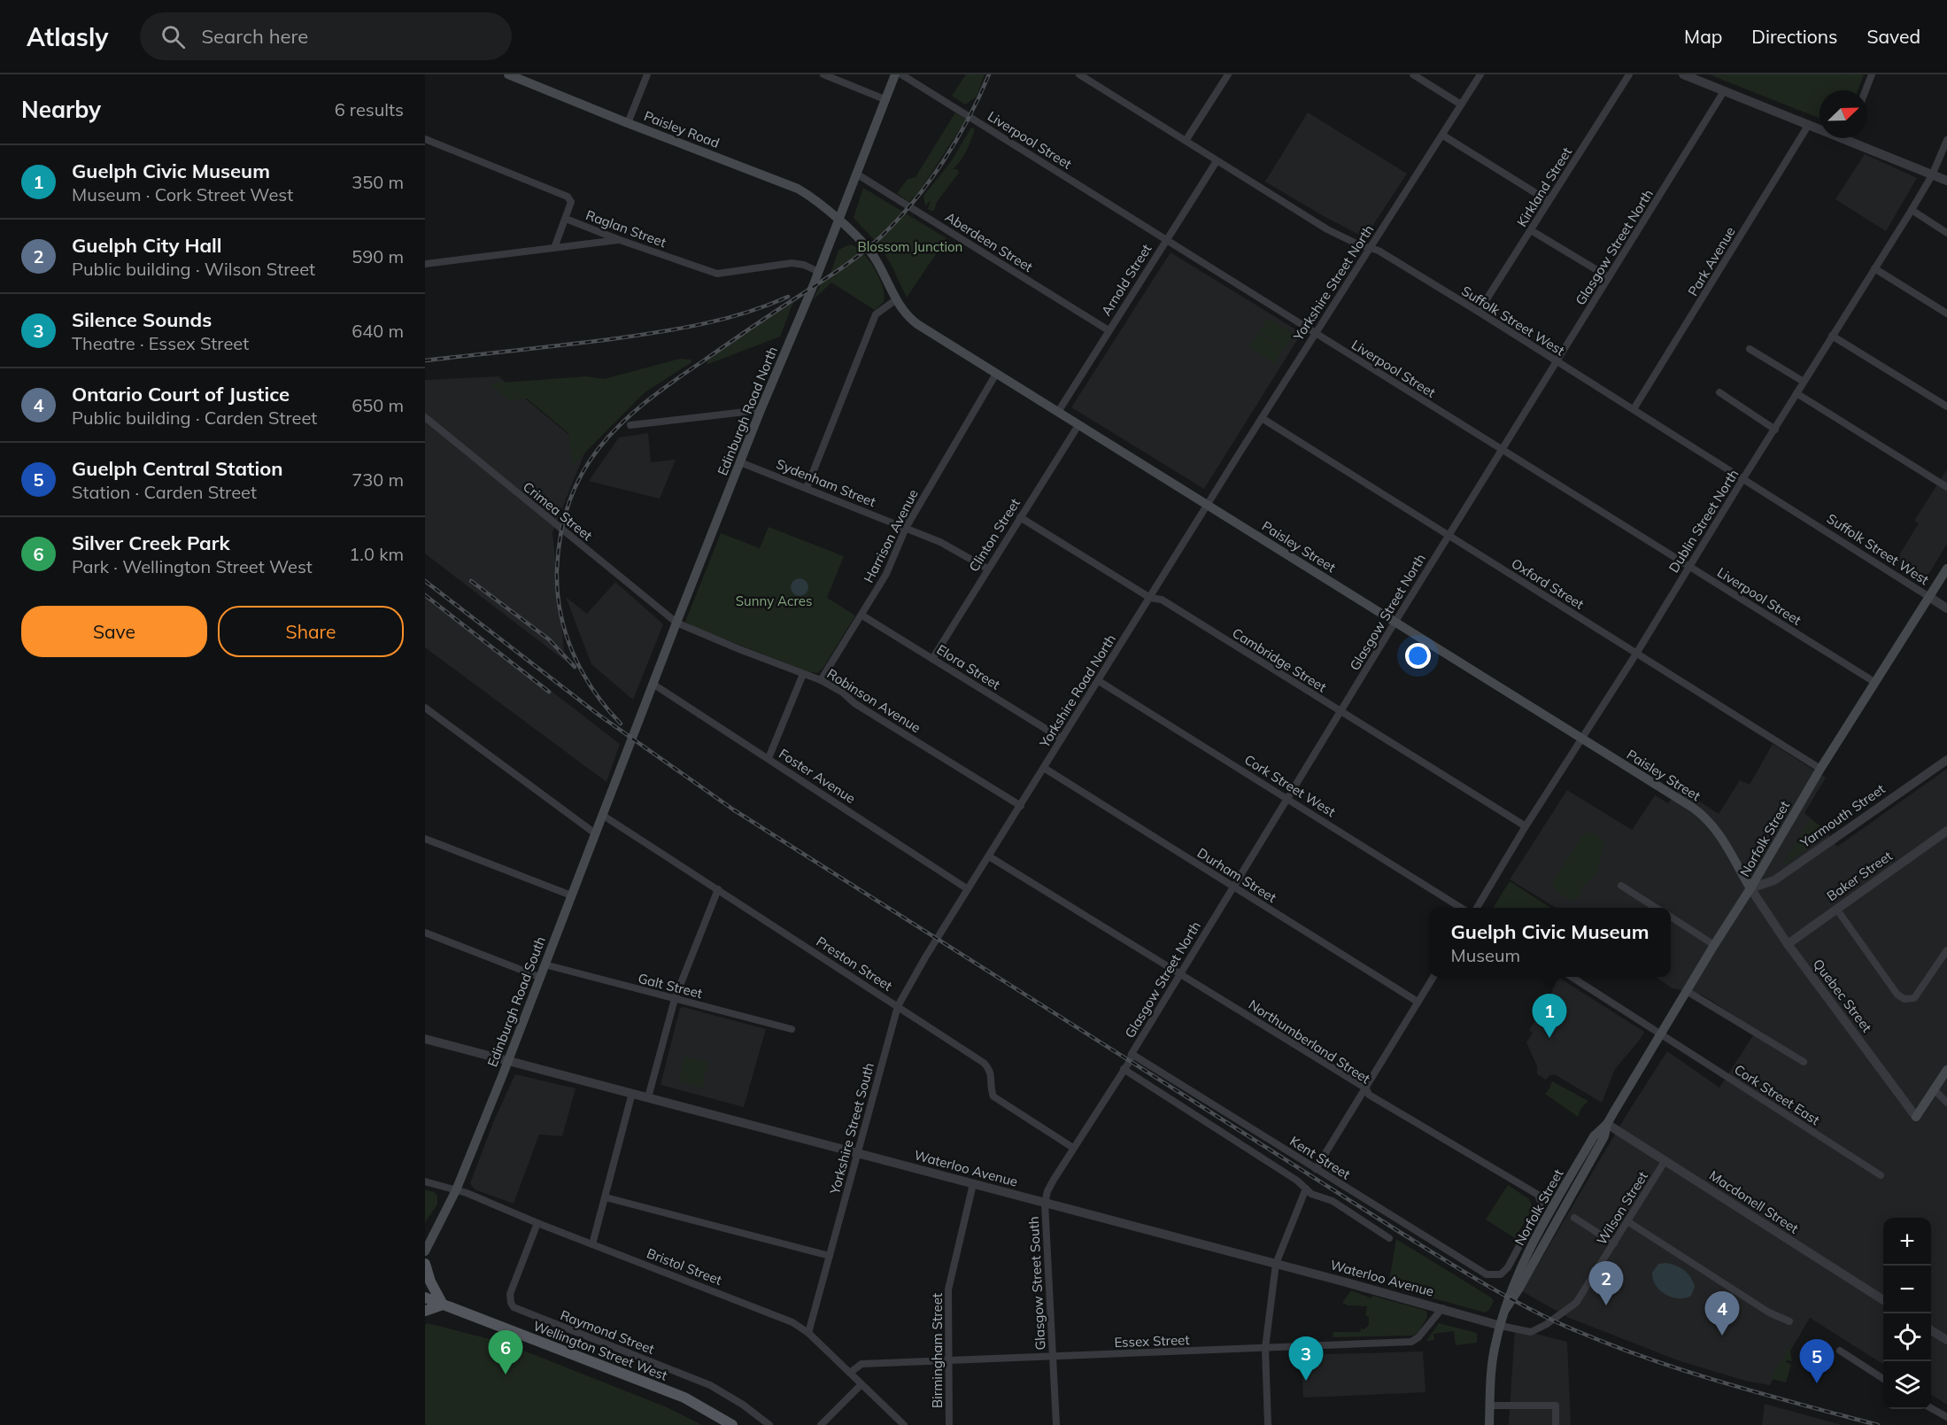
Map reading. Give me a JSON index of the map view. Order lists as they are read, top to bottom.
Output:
{
  "streets": {
    "main road": [
      "Paisley Road",
      "Edinburgh Road North",
      "Paisley Street",
      "Norfolk Street",
      "Edinburgh Road South",
      "Wellington Street West"
    ],
    "street": [
      "Liverpool Street",
      "Kirkland Street",
      "Raglan Street",
      "Aberdeen Street",
      "Glasgow Street North",
      "Park Avenue",
      "Arnold Street",
      "Yorkshire Street North",
      "Suffolk Street West",
      "Sydenham Street",
      "Crimea Street",
      "Dublin Street North",
      "Clinton Street",
      "Harrison Avenue",
      "Oxford Street",
      "Cambridge Street",
      "Elora Street",
      "Yorkshire Road North",
      "Robinson Avenue",
      "Foster Avenue",
      "Cork Street West",
      "Yarmouth Street",
      "Durham Street",
      "Baker Street",
      "Preston Street",
      "Galt Street",
      "Quebec Street",
      "Northumberland Street",
      "Cork Street East",
      "Yorkshire Street South",
      "Kent Street",
      "Waterloo Avenue",
      "Macdonell Street",
      "Wilson Street",
      "Bristol Street",
      "Glasgow Street South",
      "Raymond Street",
      "Essex Street",
      "Birmingham Street"
    ]
  },
  "crossings": [
    ["Paisley Road", "Edinburgh Road North"],
    ["Paisley Road", "Paisley Street"],
    ["Liverpool Street", "Glasgow Street North"],
    ["Liverpool Street", "Arnold Street"],
    ["Liverpool Street", "Yorkshire Street North"],
    ["Liverpool Street", "Dublin Street North"],
    ["Liverpool Street", "Norfolk Street"],
    ["Kirkland Street", "Suffolk Street West"],
    ["Raglan Street", "Edinburgh Road North"],
    ["Aberdeen Street", "Arnold Street"],
    ["Aberdeen Street", "Edinburgh Road North"],
    ["Glasgow Street North", "Suffolk Street West"],
    ["Glasgow Street North", "Paisley Street"],
    ["Glasgow Street North", "Oxford Street"],
    ["Glasgow Street North", "Cambridge Street"],
    ["Glasgow Street North", "Cork Street West"],
    ["Glasgow Street North", "Durham Street"],
    ["Glasgow Street North", "Preston Street"],
    ["Glasgow Street North", "Northumberland Street"],
    ["Glasgow Street North", "Kent Street"],
    ["Glasgow Street North", "Glasgow Street South"],
    ["Park Avenue", "Suffolk Street West"],
    ["Arnold Street", "Suffolk Street West"],
    ["Arnold Street", "Paisley Street"],
    ["Yorkshire Street North", "Suffolk Street West"],
    ["Yorkshire Street North", "Paisley Street"],
    ["Yorkshire Street North", "Oxford Street"],
    ["Yorkshire Street North", "Yorkshire Road North"],
    ["Suffolk Street West", "Dublin Street North"],
    ["Suffolk Street West", "Norfolk Street"],
    ["Edinburgh Road North", "Sydenham Street"],
    ["Edinburgh Road North", "Crimea Street"],
    ["Edinburgh Road North", "Paisley Street"],
    ["Edinburgh Road North", "Robinson Avenue"],
    ["Edinburgh Road North", "Foster Avenue"],
    ["Edinburgh Road North", "Edinburgh Road South"],
    ["Sydenham Street", "Clinton Street"],
    ["Sydenham Street", "Harrison Avenue"],
    ["Crimea Street", "Robinson Avenue"],
    ["Dublin Street North", "Paisley Street"],
    ["Dublin Street North", "Oxford Street"],
    ["Dublin Street North", "Cambridge Street"],
    ["Clinton Street", "Paisley Street"],
    ["Clinton Street", "Cambridge Street"],
    ["Clinton Street", "Elora Street"],
    ["Harrison Avenue", "Paisley Street"],
    ["Harrison Avenue", "Elora Street"],
    ["Harrison Avenue", "Robinson Avenue"],
    ["Paisley Street", "Yorkshire Road North"],
    ["Paisley Street", "Yarmouth Street"],
    ["Paisley Street", "Norfolk Street"],
    ["Paisley Street", "Quebec Street"],
    ["Oxford Street", "Norfolk Street"],
    ["Cambridge Street", "Yorkshire Road North"],
    ["Elora Street", "Yorkshire Road North"],
    ["Yorkshire Road North", "Robinson Avenue"],
    ["Yorkshire Road North", "Foster Avenue"],
    ["Yorkshire Road North", "Cork Street West"],
    ["Yorkshire Road North", "Durham Street"],
    ["Yorkshire Road North", "Northumberland Street"],
    ["Yorkshire Road North", "Yorkshire Street South"],
    ["Foster Avenue", "Yorkshire Street South"],
    ["Yarmouth Street", "Norfolk Street"],
    ["Yarmouth Street", "Quebec Street"],
    ["Norfolk Street", "Quebec Street"],
    ["Norfolk Street", "Cork Street East"],
    ["Norfolk Street", "Waterloo Avenue"],
    ["Norfolk Street", "Macdonell Street"],
    ["Norfolk Street", "Wilson Street"],
    ["Baker Street", "Quebec Street"],
    ["Preston Street", "Edinburgh Road South"],
    ["Preston Street", "Yorkshire Street South"],
    ["Preston Street", "Glasgow Street South"],
    ["Galt Street", "Edinburgh Road South"],
    ["Edinburgh Road South", "Waterloo Avenue"],
    ["Edinburgh Road South", "Bristol Street"],
    ["Northumberland Street", "Kent Street"],
    ["Yorkshire Street South", "Waterloo Avenue"],
    ["Yorkshire Street South", "Bristol Street"],
    ["Waterloo Avenue", "Wilson Street"],
    ["Waterloo Avenue", "Glasgow Street South"],
    ["Waterloo Avenue", "Essex Street"],
    ["Waterloo Avenue", "Birmingham Street"],
    ["Macdonell Street", "Wilson Street"],
    ["Bristol Street", "Raymond Street"],
    ["Bristol Street", "Essex Street"],
    ["Glasgow Street South", "Essex Street"],
    ["Essex Street", "Birmingham Street"]
  ],
  "parks": ["Blossom Junction", "Sunny Acres"],
  "north": "top right",
  "page": {
    "header": "Atlasly",
    "search": "Search here",
    "nav": ["Map", "Directions", "Saved"],
    "heading": ["Nearby", "6 results"],
    "list": [
      {
        "mark": "1",
        "name": "Guelph Civic Museum",
        "note": "Museum · Cork Street West",
        "value": "350 m"
      },
      {
        "mark": "2",
        "name": "Guelph City Hall",
        "note": "Public building · Wilson Street",
        "value": "590 m"
      },
      {
        "mark": "3",
        "name": "Silence Sounds",
        "note": "Theatre · Essex Street",
        "value": "640 m"
      },
      {
        "mark": "4",
        "name": "Ontario Court of Justice",
        "note": "Public building · Carden Street",
        "value": "650 m"
      },
      {
        "mark": "5",
        "name": "Guelph Central Station",
        "note": "Station · Carden Street",
        "value": "730 m"
      },
      {
        "mark": "6",
        "name": "Silver Creek Park",
        "note": "Park · Wellington Street West",
        "value": "1.0 km"
      }
    ],
    "buttons": ["Save", "Share"],
    "popup": ["Guelph Civic Museum", "Museum"],
    "pins": [
      "1",
      "2",
      "4",
      "6",
      "3",
      "5"
    ],
    "map_buttons": ["+", "−"]
  }
}
